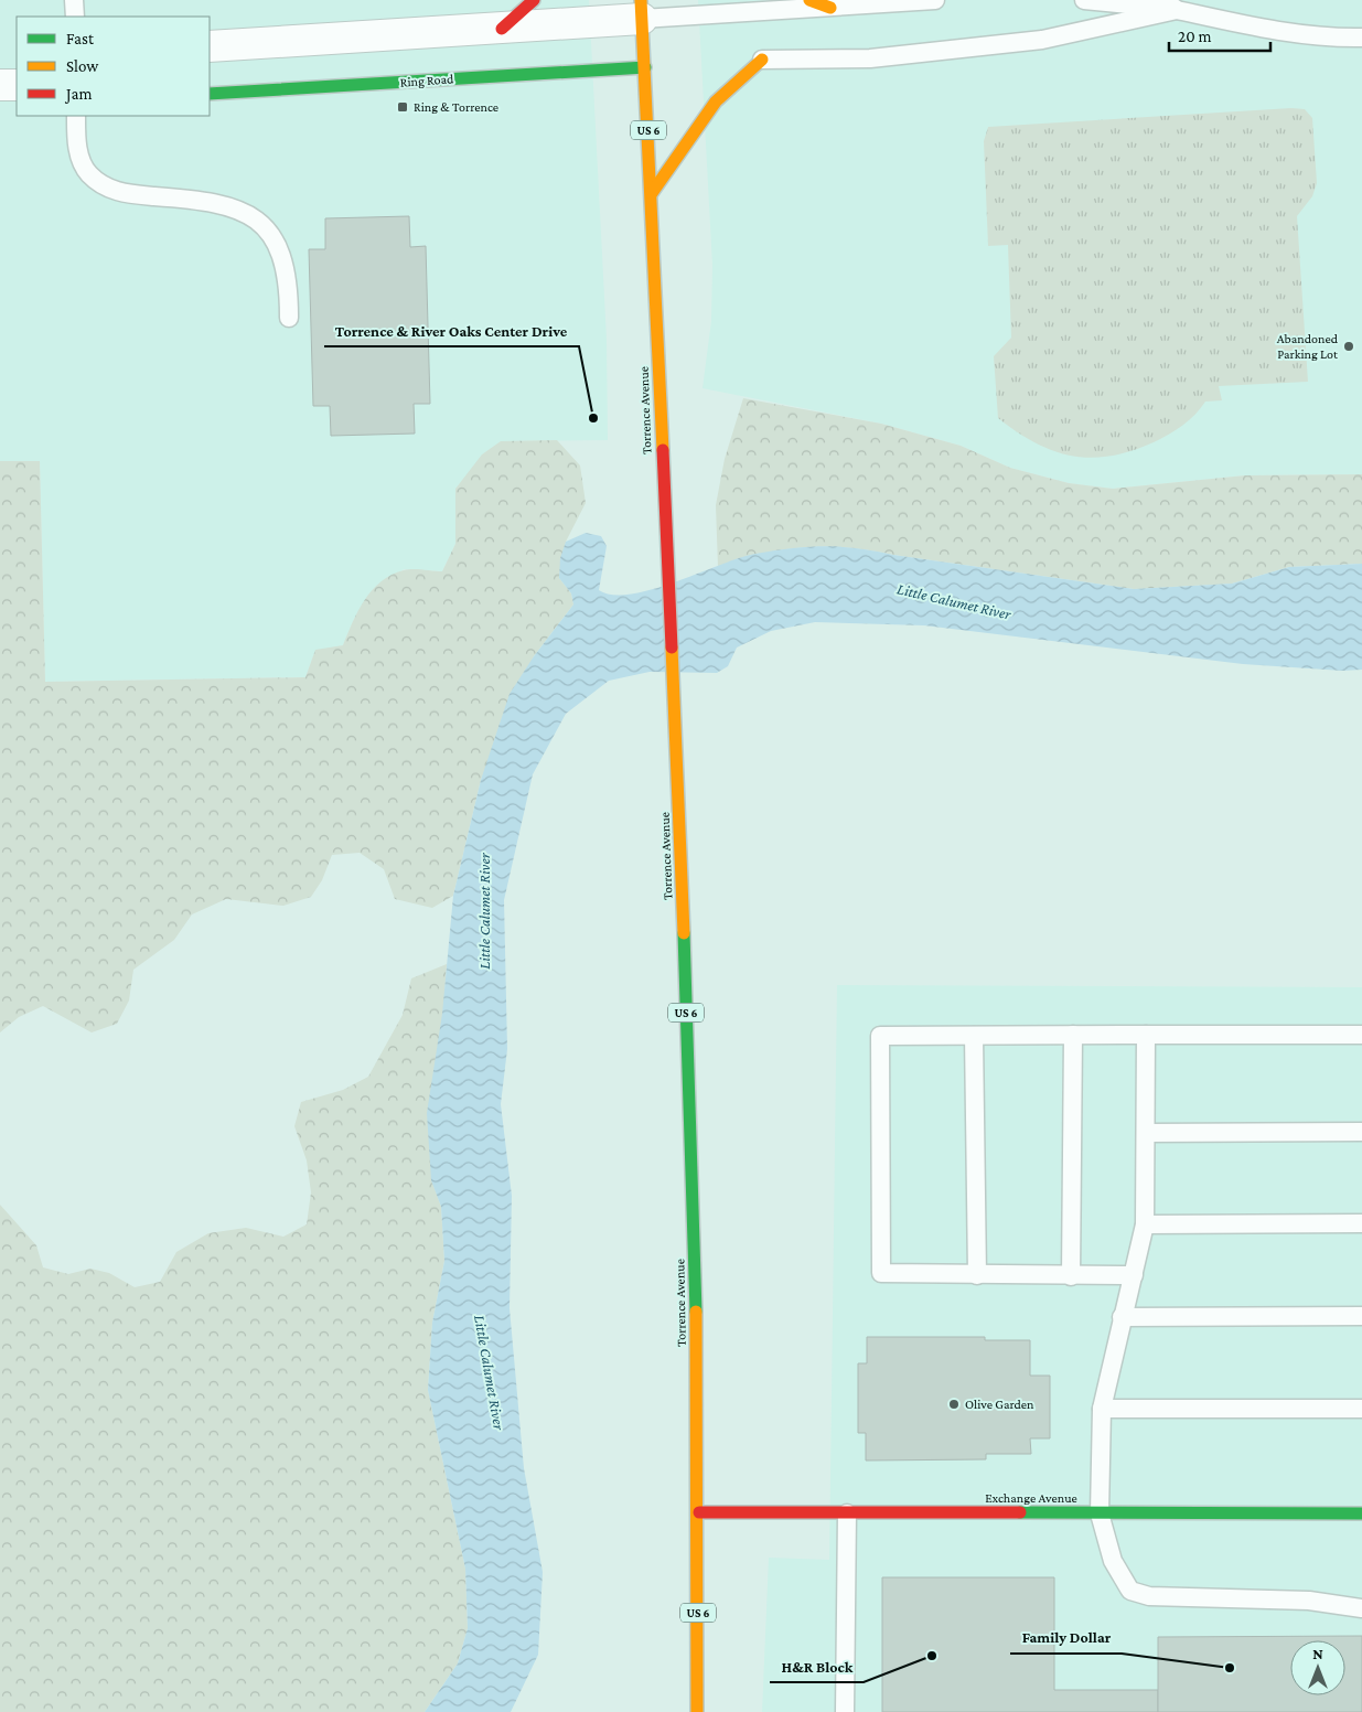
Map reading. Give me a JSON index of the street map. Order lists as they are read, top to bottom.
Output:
{
  "streets": {
    "main road": [
      "Ring Road",
      "US 6",
      "Torrence Avenue",
      "Exchange Avenue"
    ]
  },
  "crossings": [
    ["Ring Road", "Torrence Avenue"],
    ["Torrence Avenue", "Exchange Avenue"]
  ],
  "water": ["Little Calumet River"],
  "places": {
    "transit": ["Ring & Torrence"],
    "other": [
      "Abandoned Parking Lot",
      "Torrence & River Oaks Center Drive",
      "Olive Garden",
      "H&R Block",
      "Family Dollar"
    ]
  },
  "legend": ["Fast", "Slow", "Jam"],
  "scale_bar": "20 m",
  "north": "top"
}
